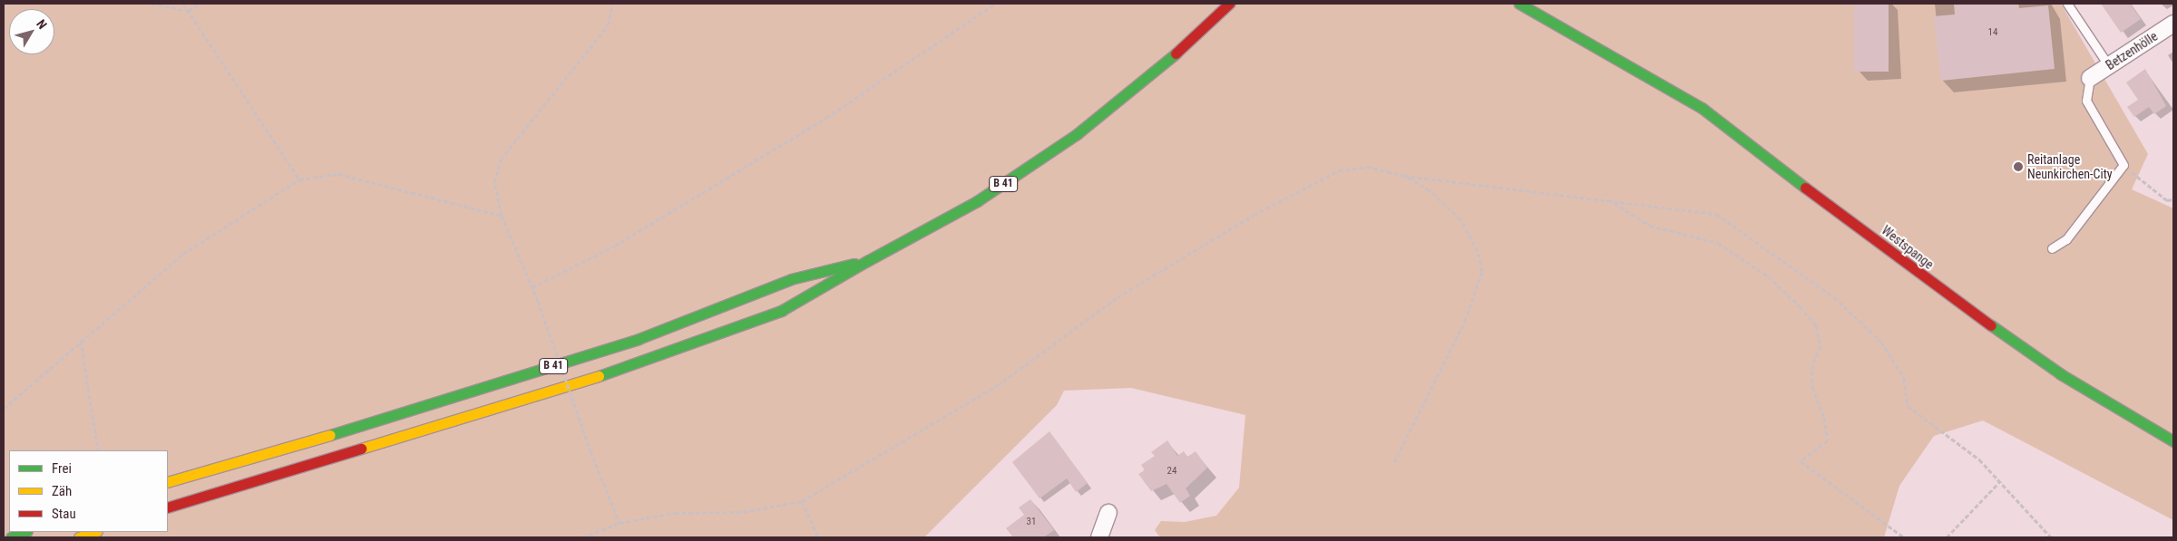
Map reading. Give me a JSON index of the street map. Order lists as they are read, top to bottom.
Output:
{
  "streets": {
    "main road": ["B 41", "Westspange"],
    "street": ["Betzenhölle"]
  },
  "places": ["Reitanlage Neunkirchen-City"],
  "house_numbers": ["14", "24", "31"],
  "legend": ["Frei", "Zäh", "Stau"],
  "north": "top right"
}
